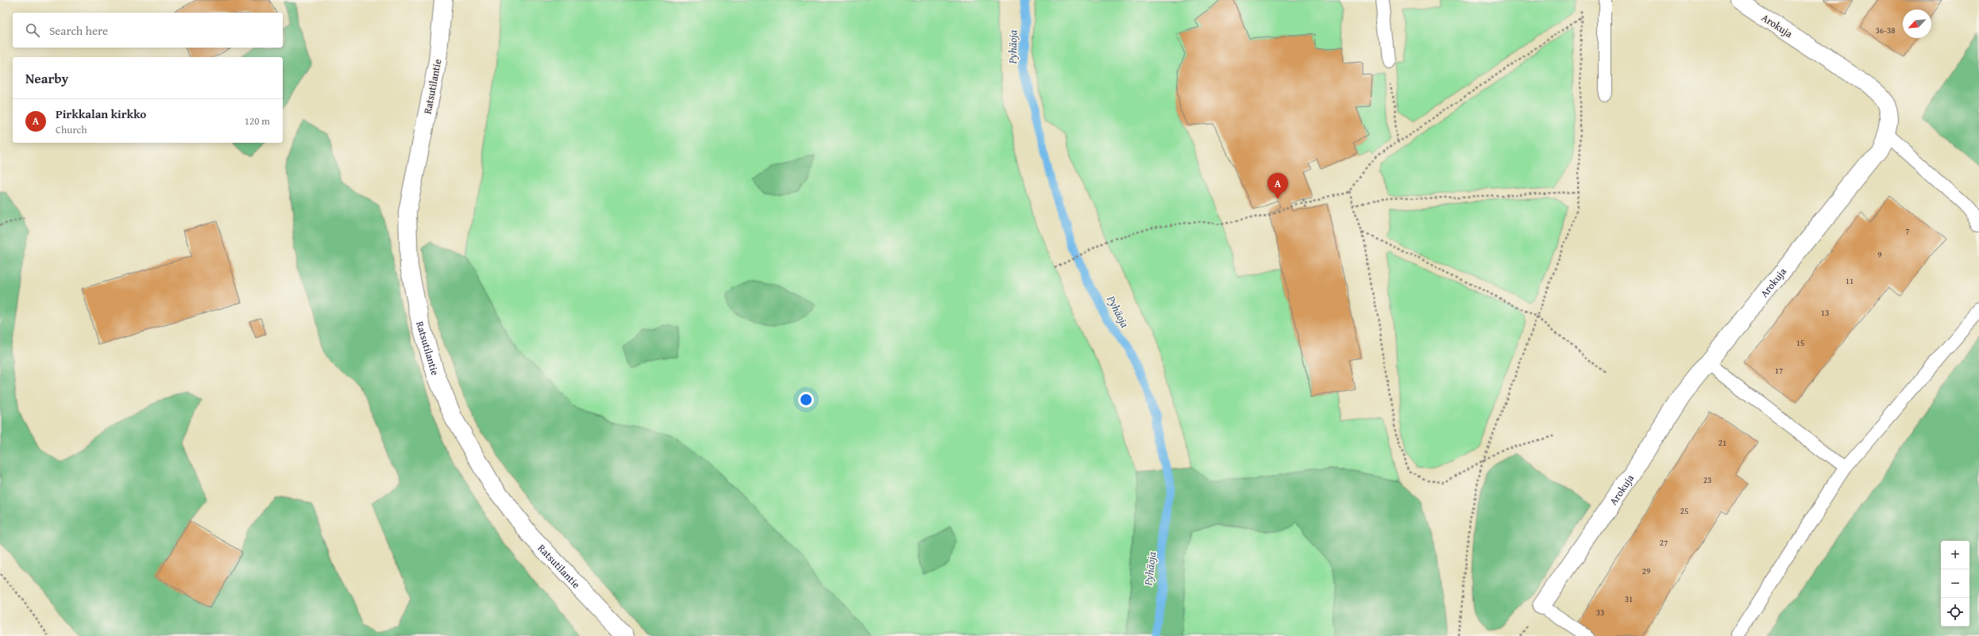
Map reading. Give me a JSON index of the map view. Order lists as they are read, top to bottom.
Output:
{
  "streets": {
    "street": ["Arokuja", "Ratsutilantie"]
  },
  "water": ["Pyhäoja"],
  "house_numbers": [
    "36-38",
    "7",
    "9",
    "11",
    "13",
    "15",
    "17",
    "21",
    "23",
    "25",
    "27",
    "29",
    "31",
    "33"
  ],
  "north": "bottom left",
  "page": {
    "search": "Search here",
    "heading": "Nearby",
    "list": [
      {
        "mark": "A",
        "name": "Pirkkalan kirkko",
        "note": "Church",
        "value": "120 m"
      }
    ],
    "pins": "A",
    "map_buttons": ["+", "−"]
  }
}
